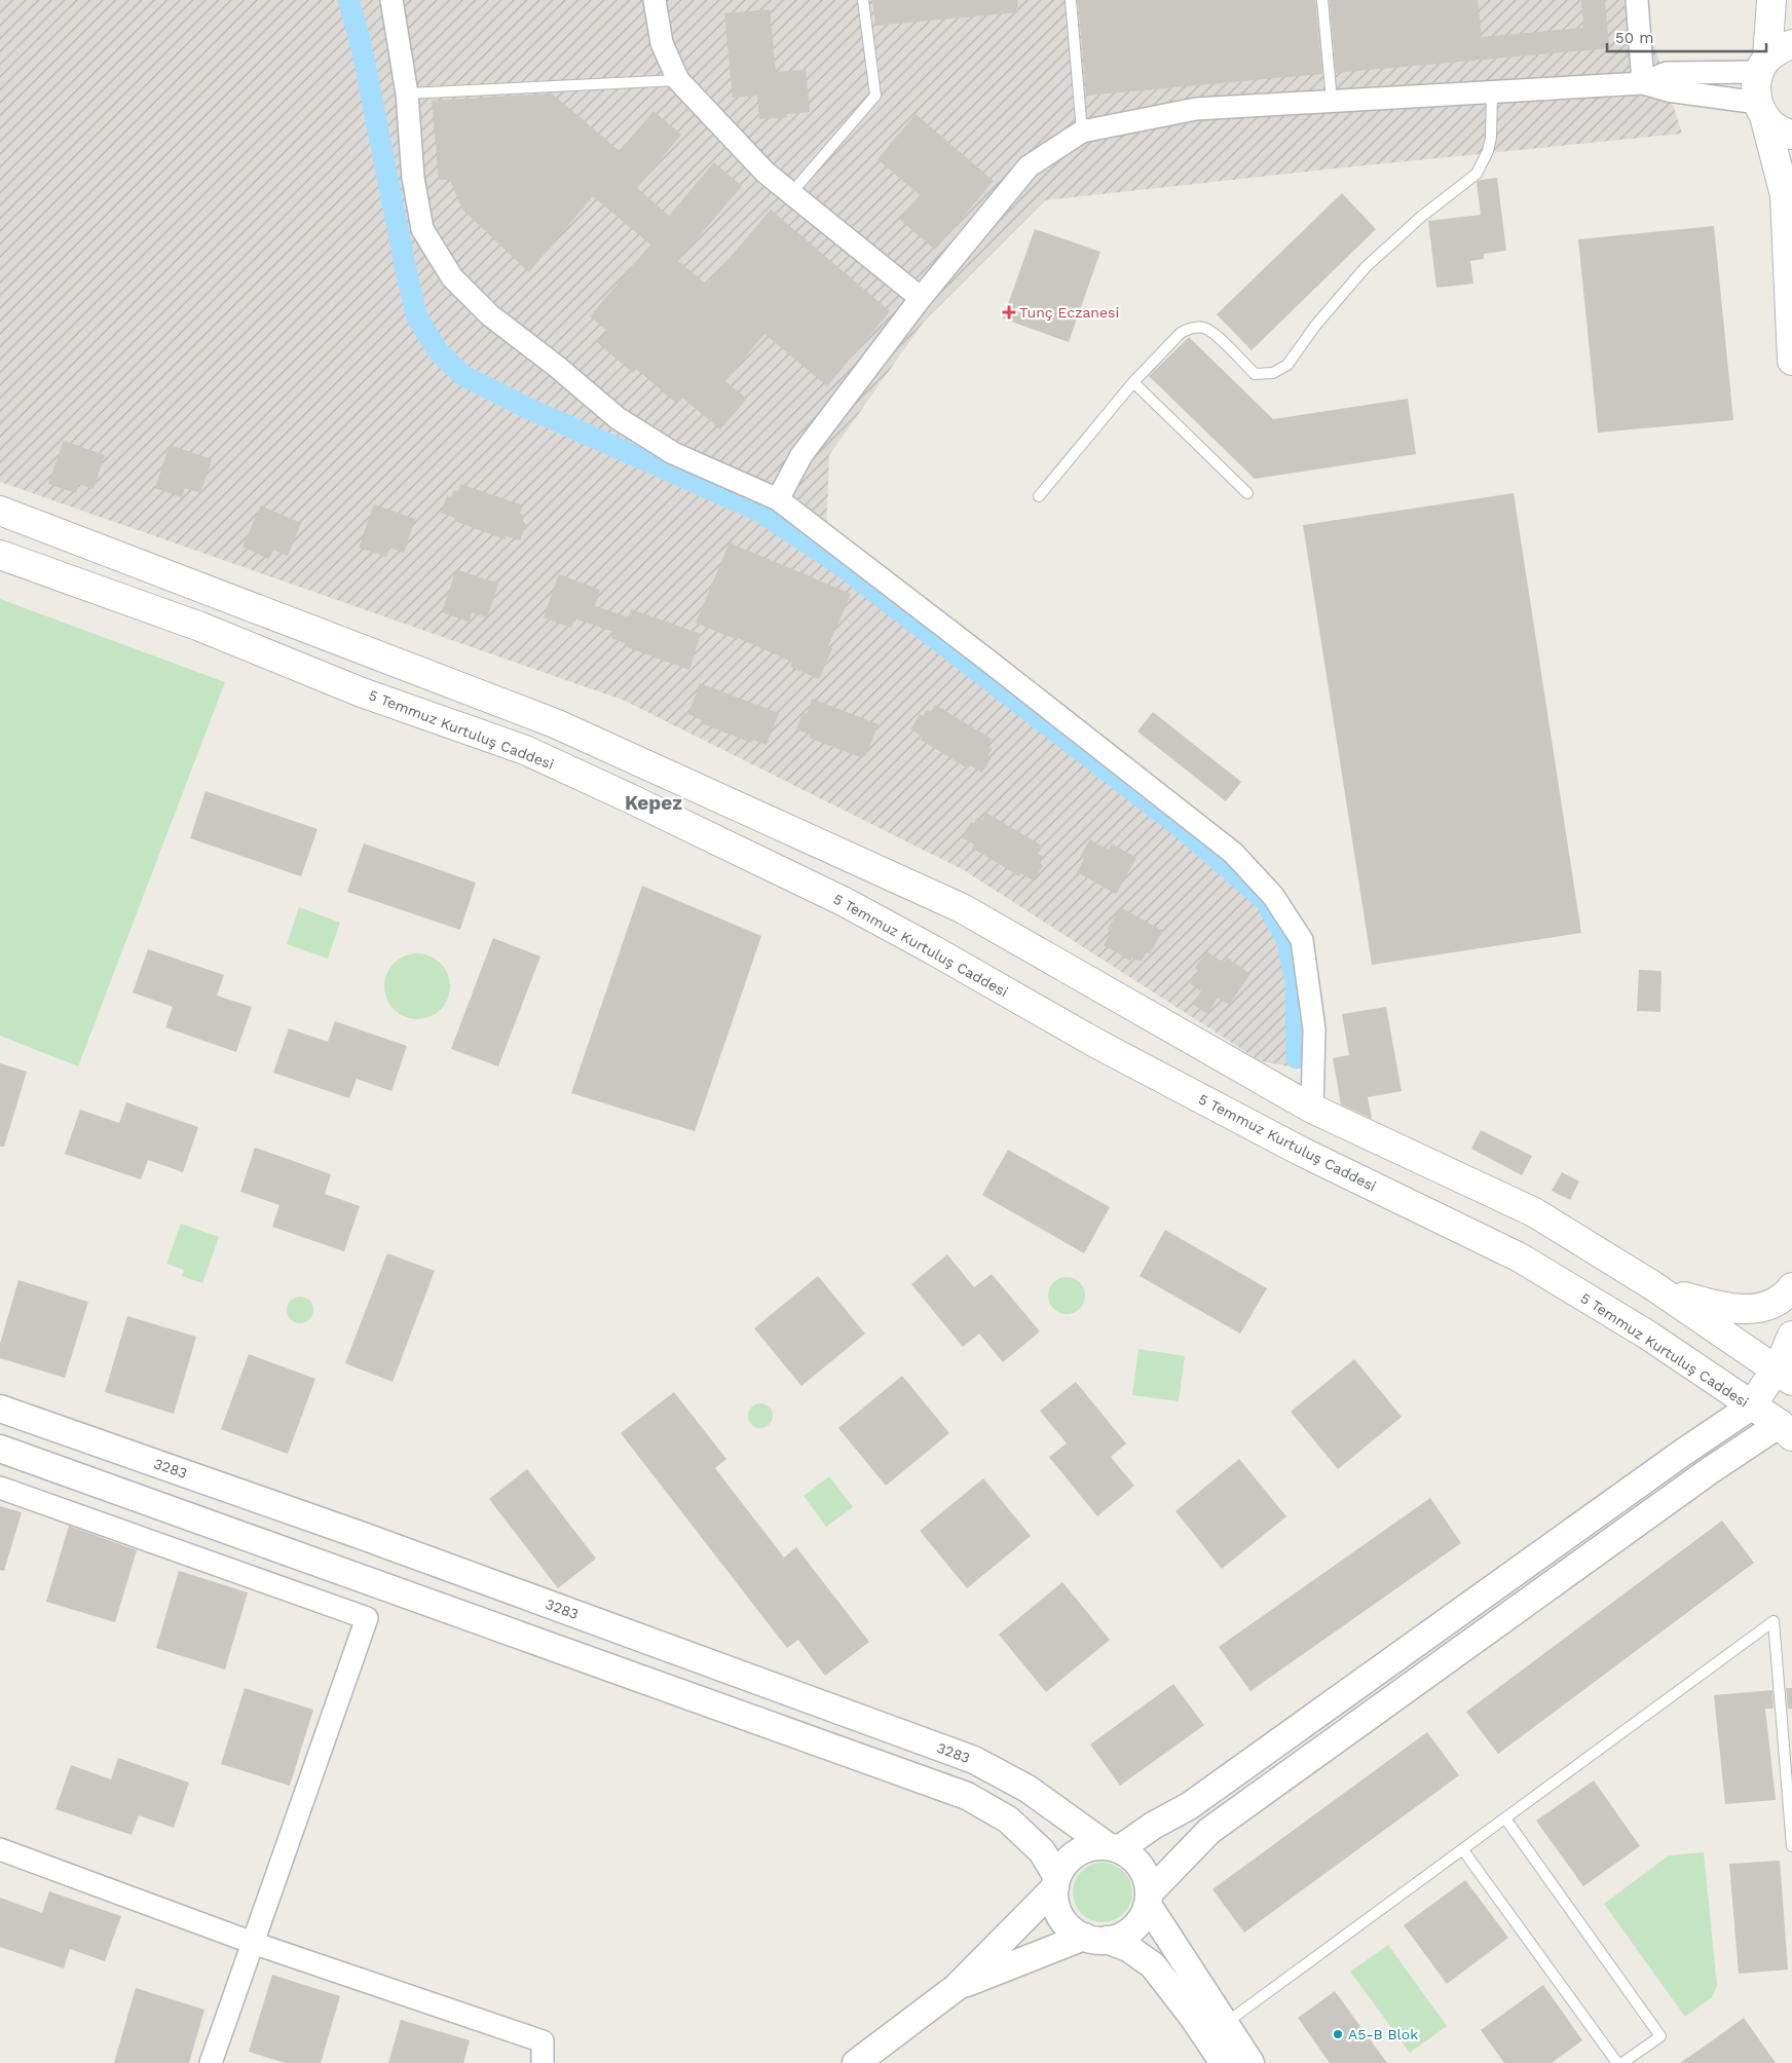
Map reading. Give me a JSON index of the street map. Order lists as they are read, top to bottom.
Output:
{
  "streets": {
    "main road": ["5 Temmuz Kurtuluş Caddesi"],
    "street": ["3283"]
  },
  "districts": ["Kepez"],
  "places": {
    "health": ["Tunç Eczanesi"],
    "other": ["A5-B Blok"]
  },
  "scale_bar": "50 m"
}
